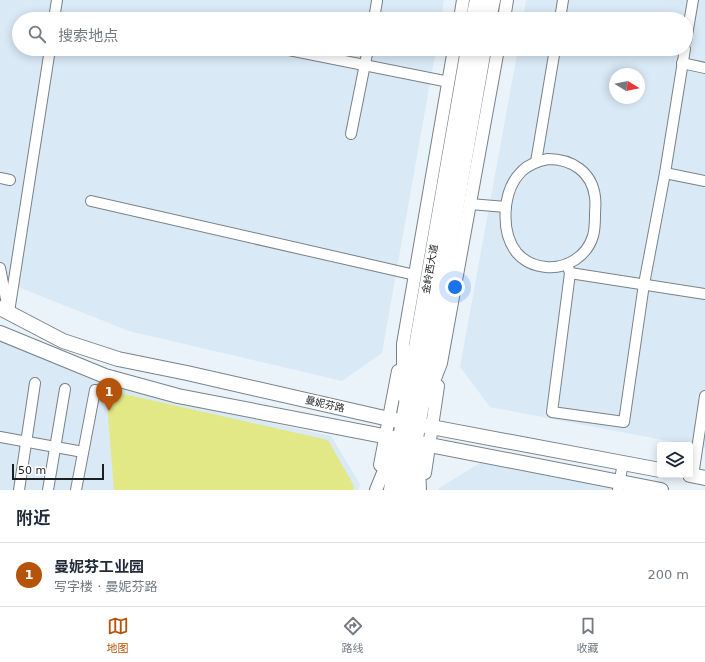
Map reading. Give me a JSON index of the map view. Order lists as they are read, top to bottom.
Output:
{
  "streets": {
    "main road": ["金岭西大道", "曼妮芬路"]
  },
  "crossings": [
    ["金岭西大道", "曼妮芬路"]
  ],
  "scale_bar": "50 m",
  "north": "right",
  "page": {
    "search": "搜索地点",
    "pins": "1",
    "scale": "50 m",
    "heading": "附近",
    "list": [
      {
        "mark": "1",
        "name": "曼妮芬工业园",
        "note": "写字楼 · 曼妮芬路",
        "value": "200 m"
      }
    ],
    "nav": ["地图", "路线", "收藏"]
  }
}
